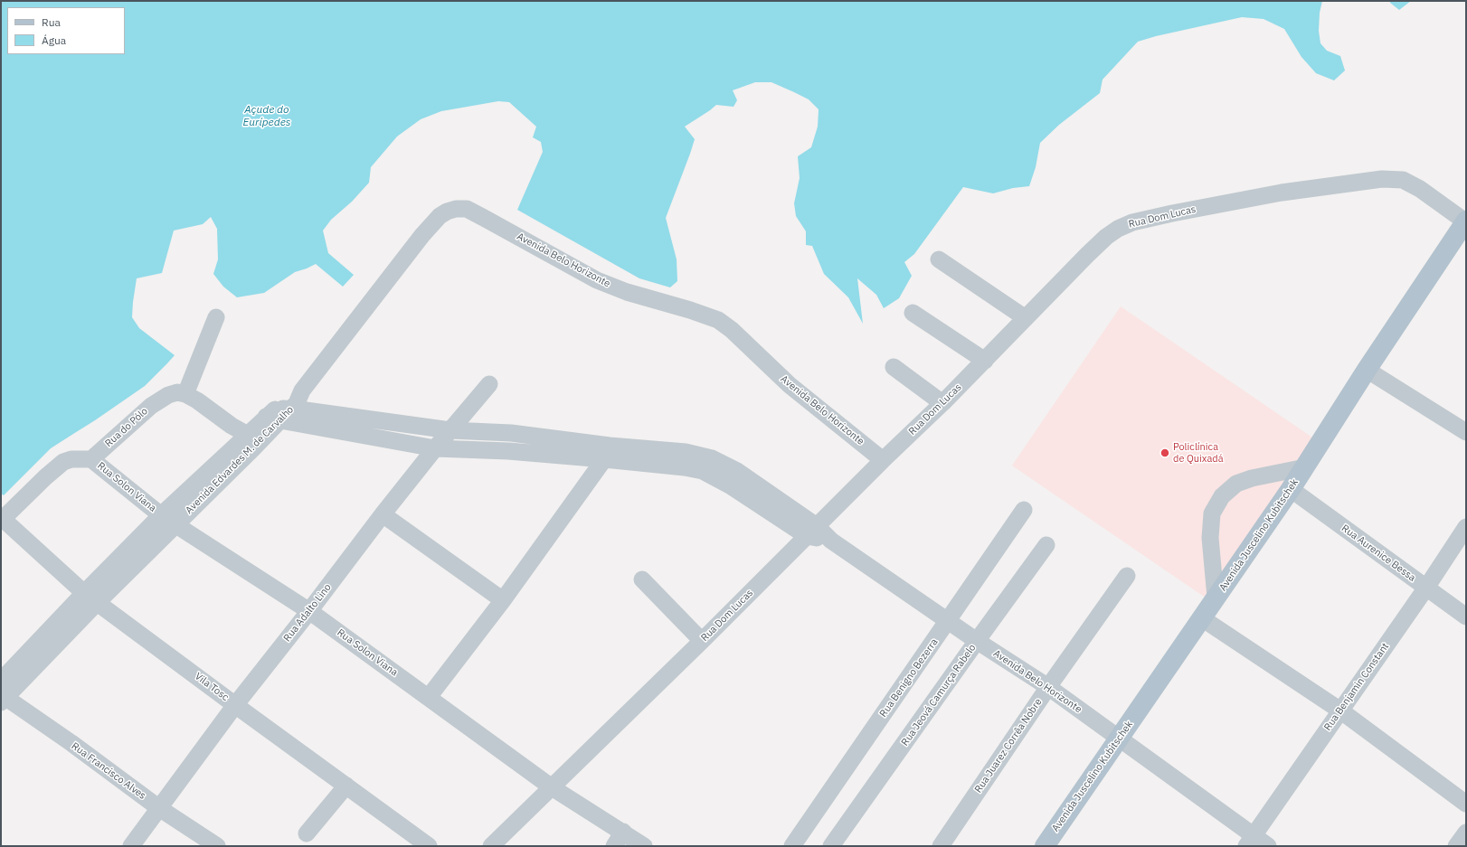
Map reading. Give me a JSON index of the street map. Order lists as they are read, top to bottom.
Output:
{
  "streets": {
    "main road": ["Avenida Juscelino Kubitschek"],
    "street": [
      "Rua Dom Lucas",
      "Avenida Belo Horizonte",
      "Rua do Pólo",
      "Avenida Edvardes M. de Carvalho",
      "Rua Solon Viana",
      "Rua Aurenice Bessa",
      "Rua Adalto Lino",
      "Rua Benigno Bezerra",
      "Vila Tosc",
      "Rua Benjamin Constant",
      "Rua Jeová Camurça Rabelo",
      "Rua Juarez Corrêa Nobre",
      "Rua Francisco Alves"
    ]
  },
  "crossings": [
    ["Rua Dom Lucas", "Avenida Belo Horizonte"],
    ["Rua Dom Lucas", "Rua Solon Viana"],
    ["Rua Dom Lucas", "Avenida Juscelino Kubitschek"],
    ["Avenida Belo Horizonte", "Avenida Edvardes M. de Carvalho"],
    ["Avenida Belo Horizonte", "Avenida Juscelino Kubitschek"],
    ["Avenida Belo Horizonte", "Rua Adalto Lino"],
    ["Avenida Belo Horizonte", "Rua Benigno Bezerra"],
    ["Avenida Belo Horizonte", "Rua Jeová Camurça Rabelo"],
    ["Avenida Belo Horizonte", "Rua Juarez Corrêa Nobre"],
    ["Rua do Pólo", "Rua Solon Viana"],
    ["Avenida Edvardes M. de Carvalho", "Rua Solon Viana"],
    ["Avenida Edvardes M. de Carvalho", "Vila Tosc"],
    ["Avenida Edvardes M. de Carvalho", "Rua Francisco Alves"],
    ["Rua Solon Viana", "Rua Adalto Lino"],
    ["Avenida Juscelino Kubitschek", "Rua Aurenice Bessa"],
    ["Rua Aurenice Bessa", "Rua Benjamin Constant"],
    ["Rua Adalto Lino", "Vila Tosc"],
    ["Rua Adalto Lino", "Rua Francisco Alves"]
  ],
  "water": ["Açude do Eurípedes"],
  "places": ["Policlínica de Quixadá"],
  "legend": ["Rua", "Água"]
}
